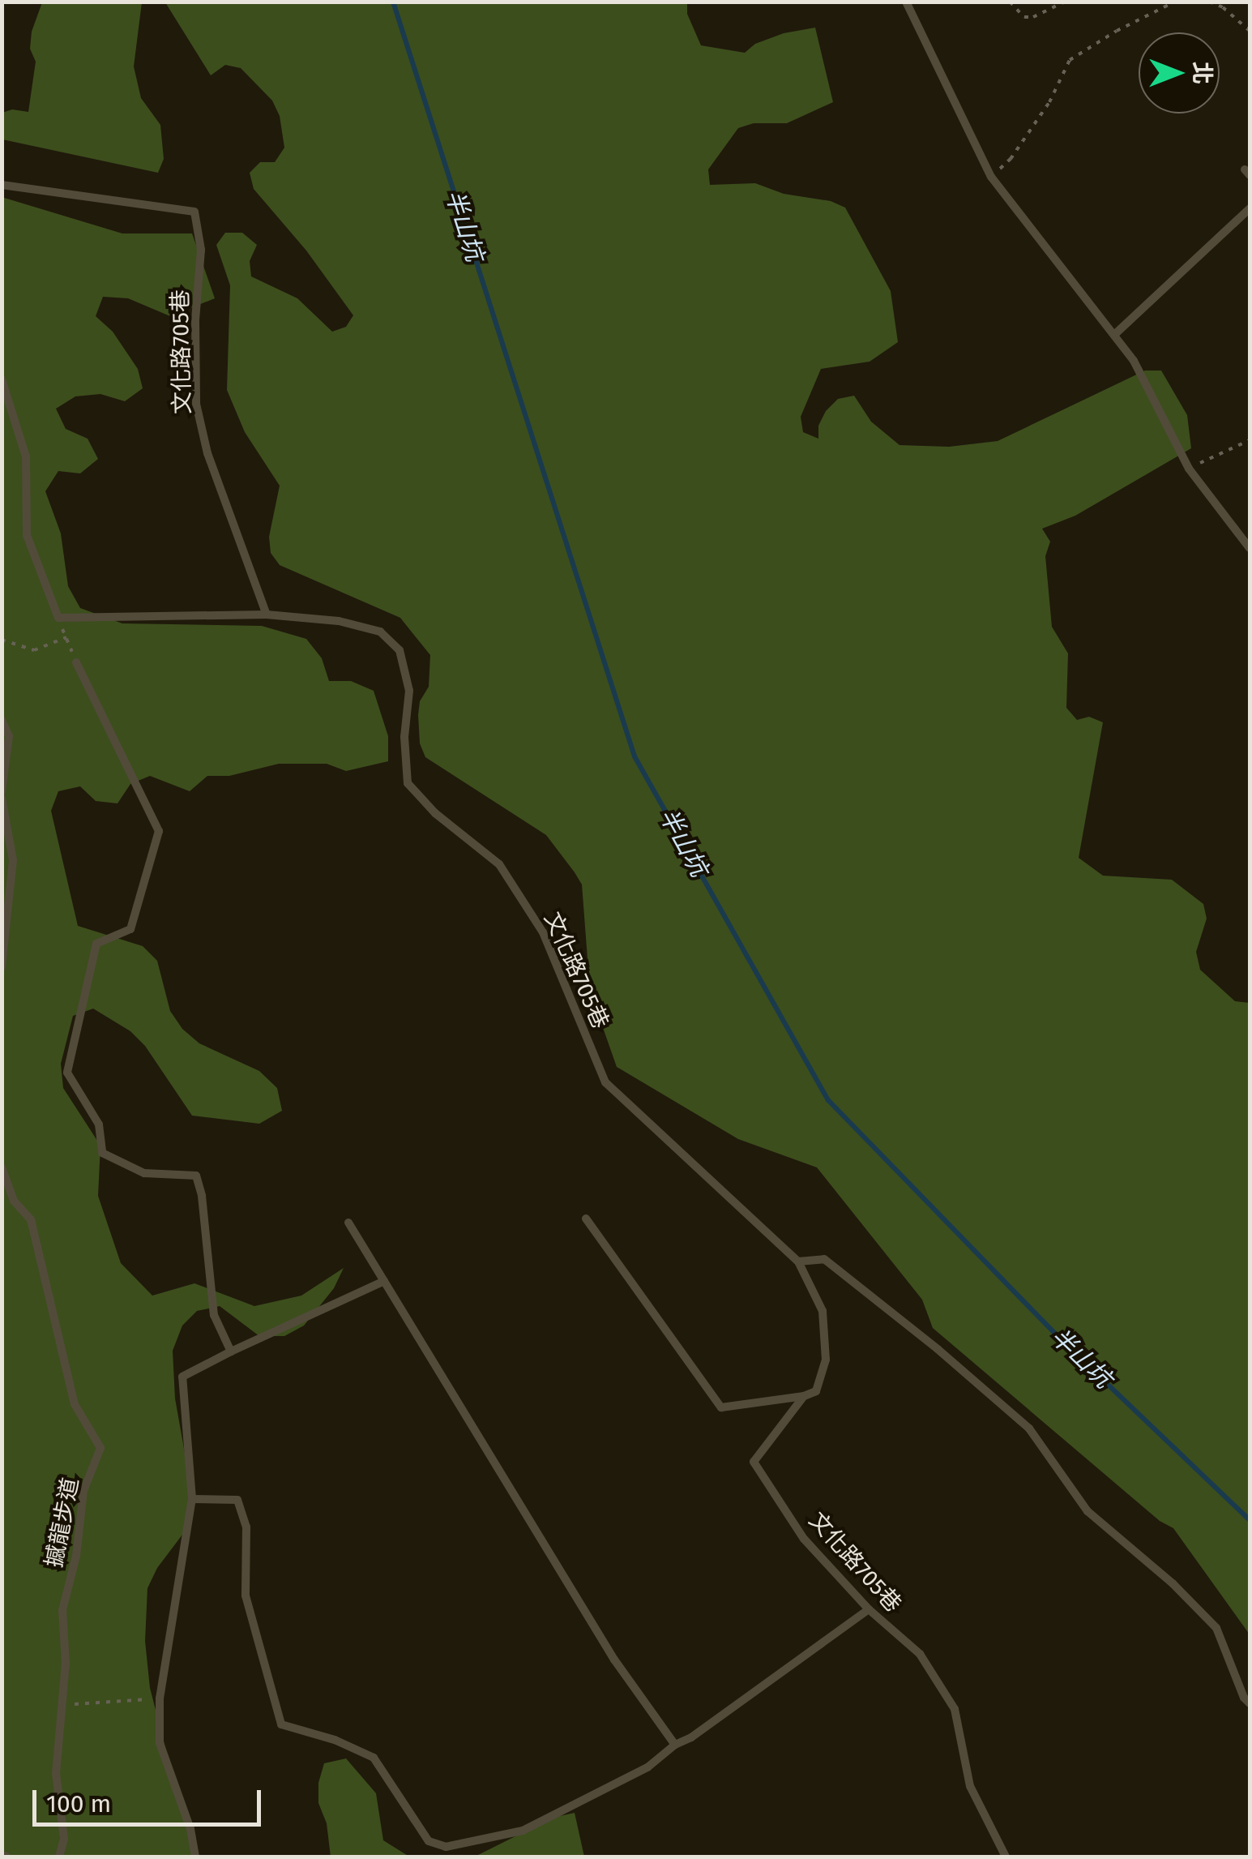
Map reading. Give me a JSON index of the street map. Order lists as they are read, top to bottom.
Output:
{
  "streets": {
    "lane": ["文化路705巷", "撼龍步道"]
  },
  "water": ["半山坑"],
  "scale_bar": "100 m",
  "north": "right"
}
